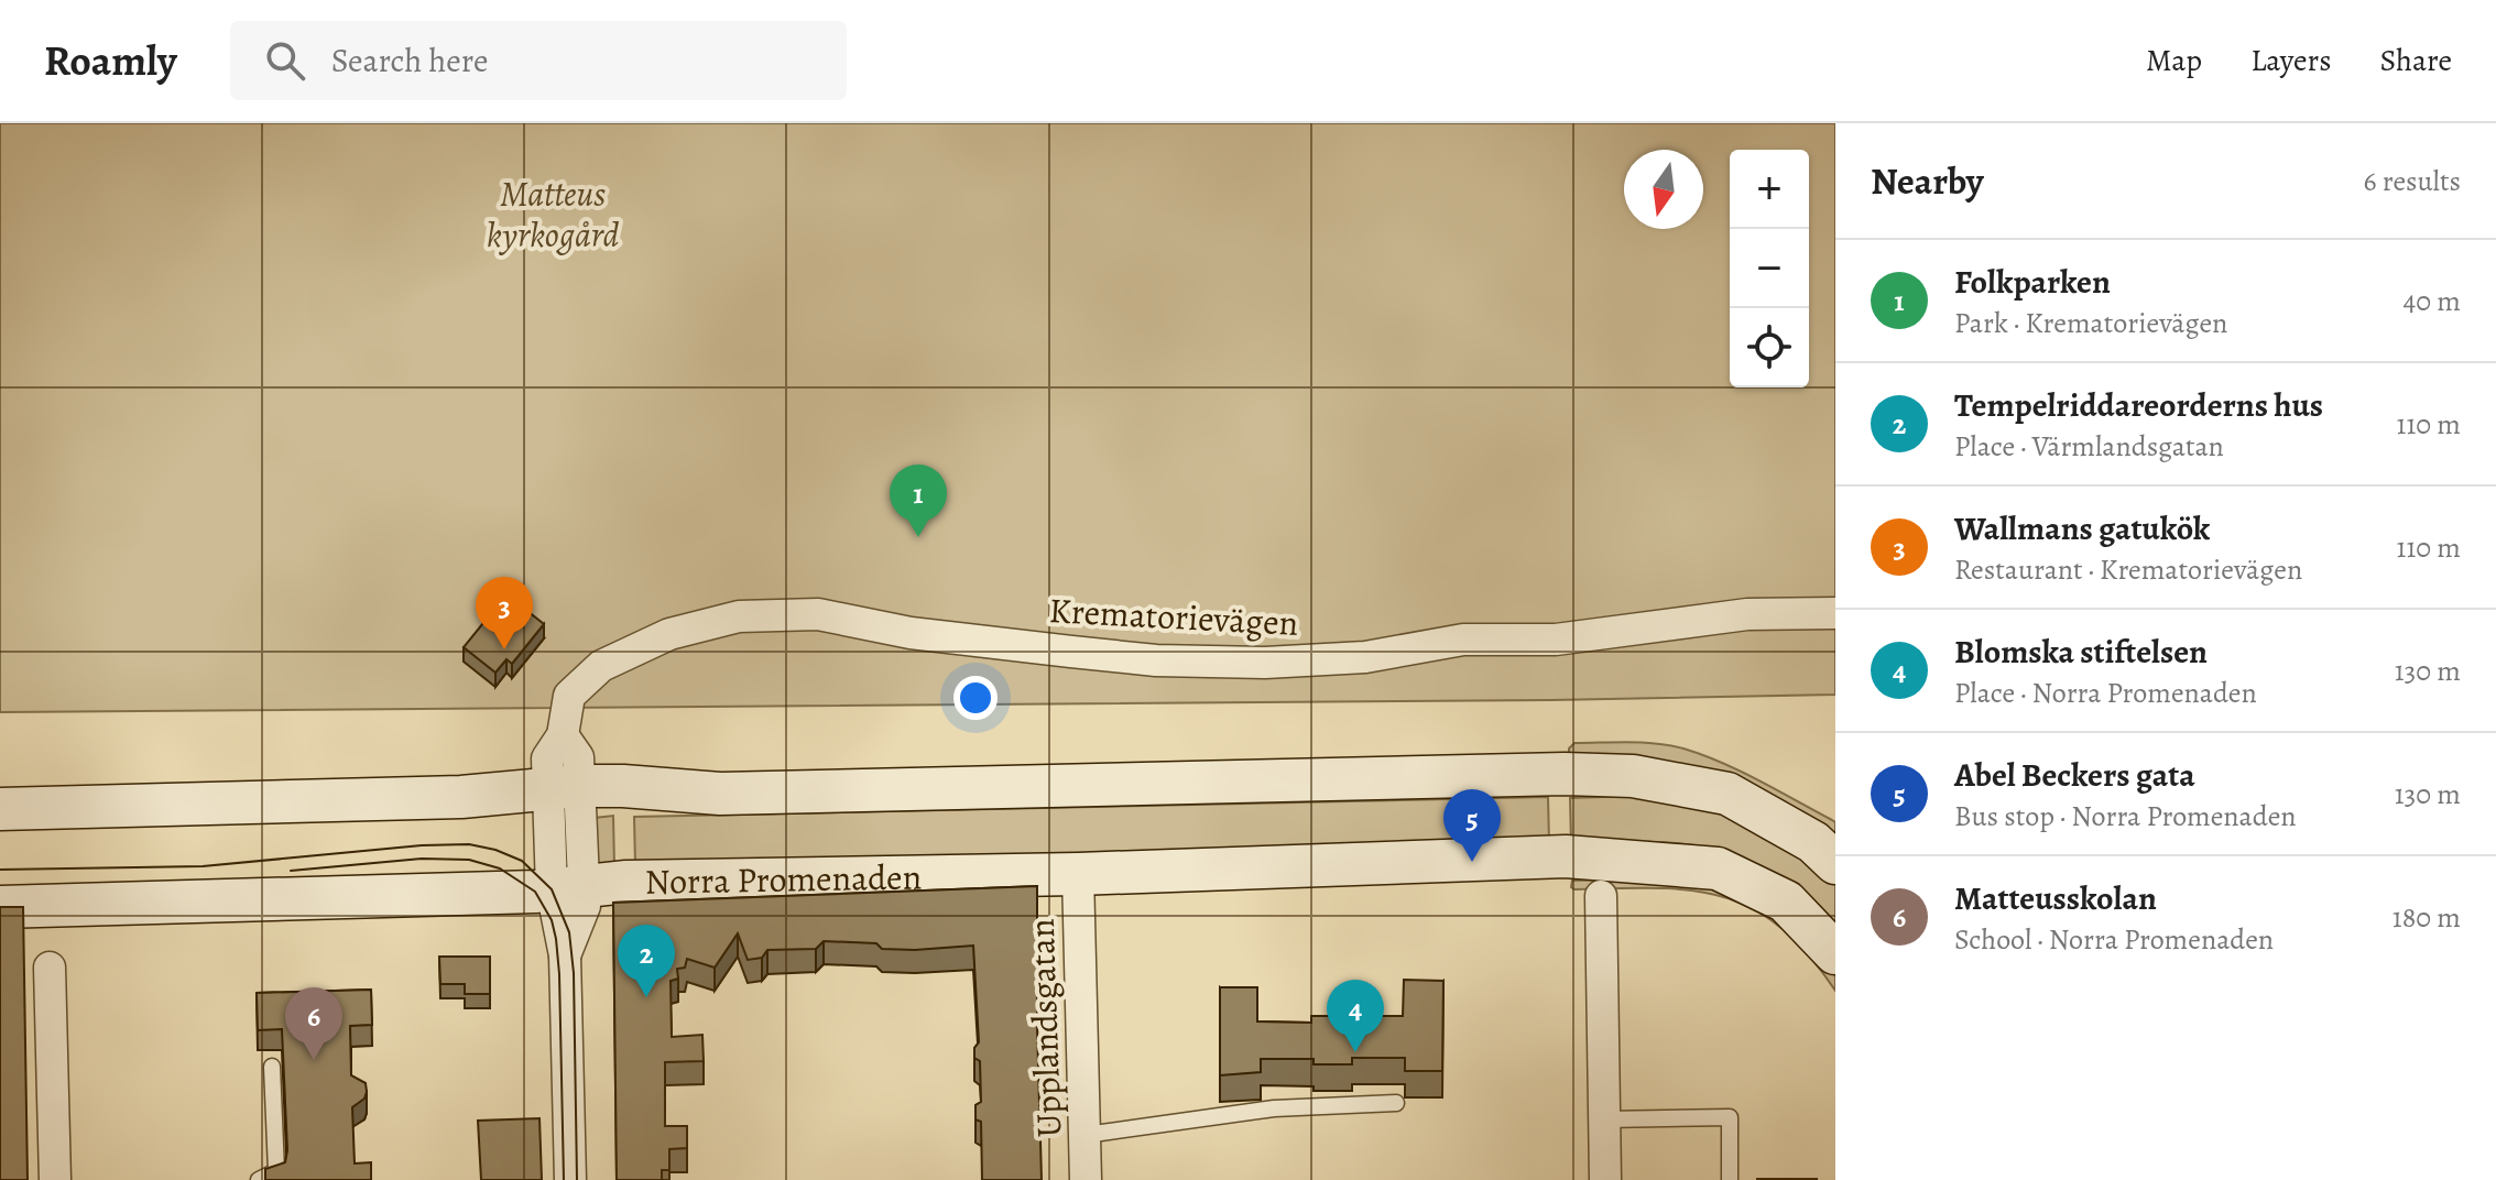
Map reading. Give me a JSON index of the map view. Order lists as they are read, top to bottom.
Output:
{
  "streets": {
    "main road": ["Norra Promenaden"],
    "street": ["Krematorievägen", "Upplandsgatan"]
  },
  "crossings": [
    ["Krematorievägen", "Norra Promenaden"],
    ["Norra Promenaden", "Upplandsgatan"]
  ],
  "parks": ["Matteus kyrkogård"],
  "north": "bottom",
  "page": {
    "header": "Roamly",
    "search": "Search here",
    "nav": ["Map", "Layers", "Share"],
    "heading": ["Nearby", "6 results"],
    "map_buttons": ["+", "−"],
    "list": [
      {
        "mark": "1",
        "name": "Folkparken",
        "note": "Park · Krematorievägen",
        "value": "40 m"
      },
      {
        "mark": "2",
        "name": "Tempelriddareorderns hus",
        "note": "Place · Värmlandsgatan",
        "value": "110 m"
      },
      {
        "mark": "3",
        "name": "Wallmans gatukök",
        "note": "Restaurant · Krematorievägen",
        "value": "110 m"
      },
      {
        "mark": "4",
        "name": "Blomska stiftelsen",
        "note": "Place · Norra Promenaden",
        "value": "130 m"
      },
      {
        "mark": "5",
        "name": "Abel Beckers gata",
        "note": "Bus stop · Norra Promenaden",
        "value": "130 m"
      },
      {
        "mark": "6",
        "name": "Matteusskolan",
        "note": "School · Norra Promenaden",
        "value": "180 m"
      }
    ],
    "pins": [
      "1",
      "3",
      "5",
      "2",
      "4",
      "6"
    ]
  }
}
